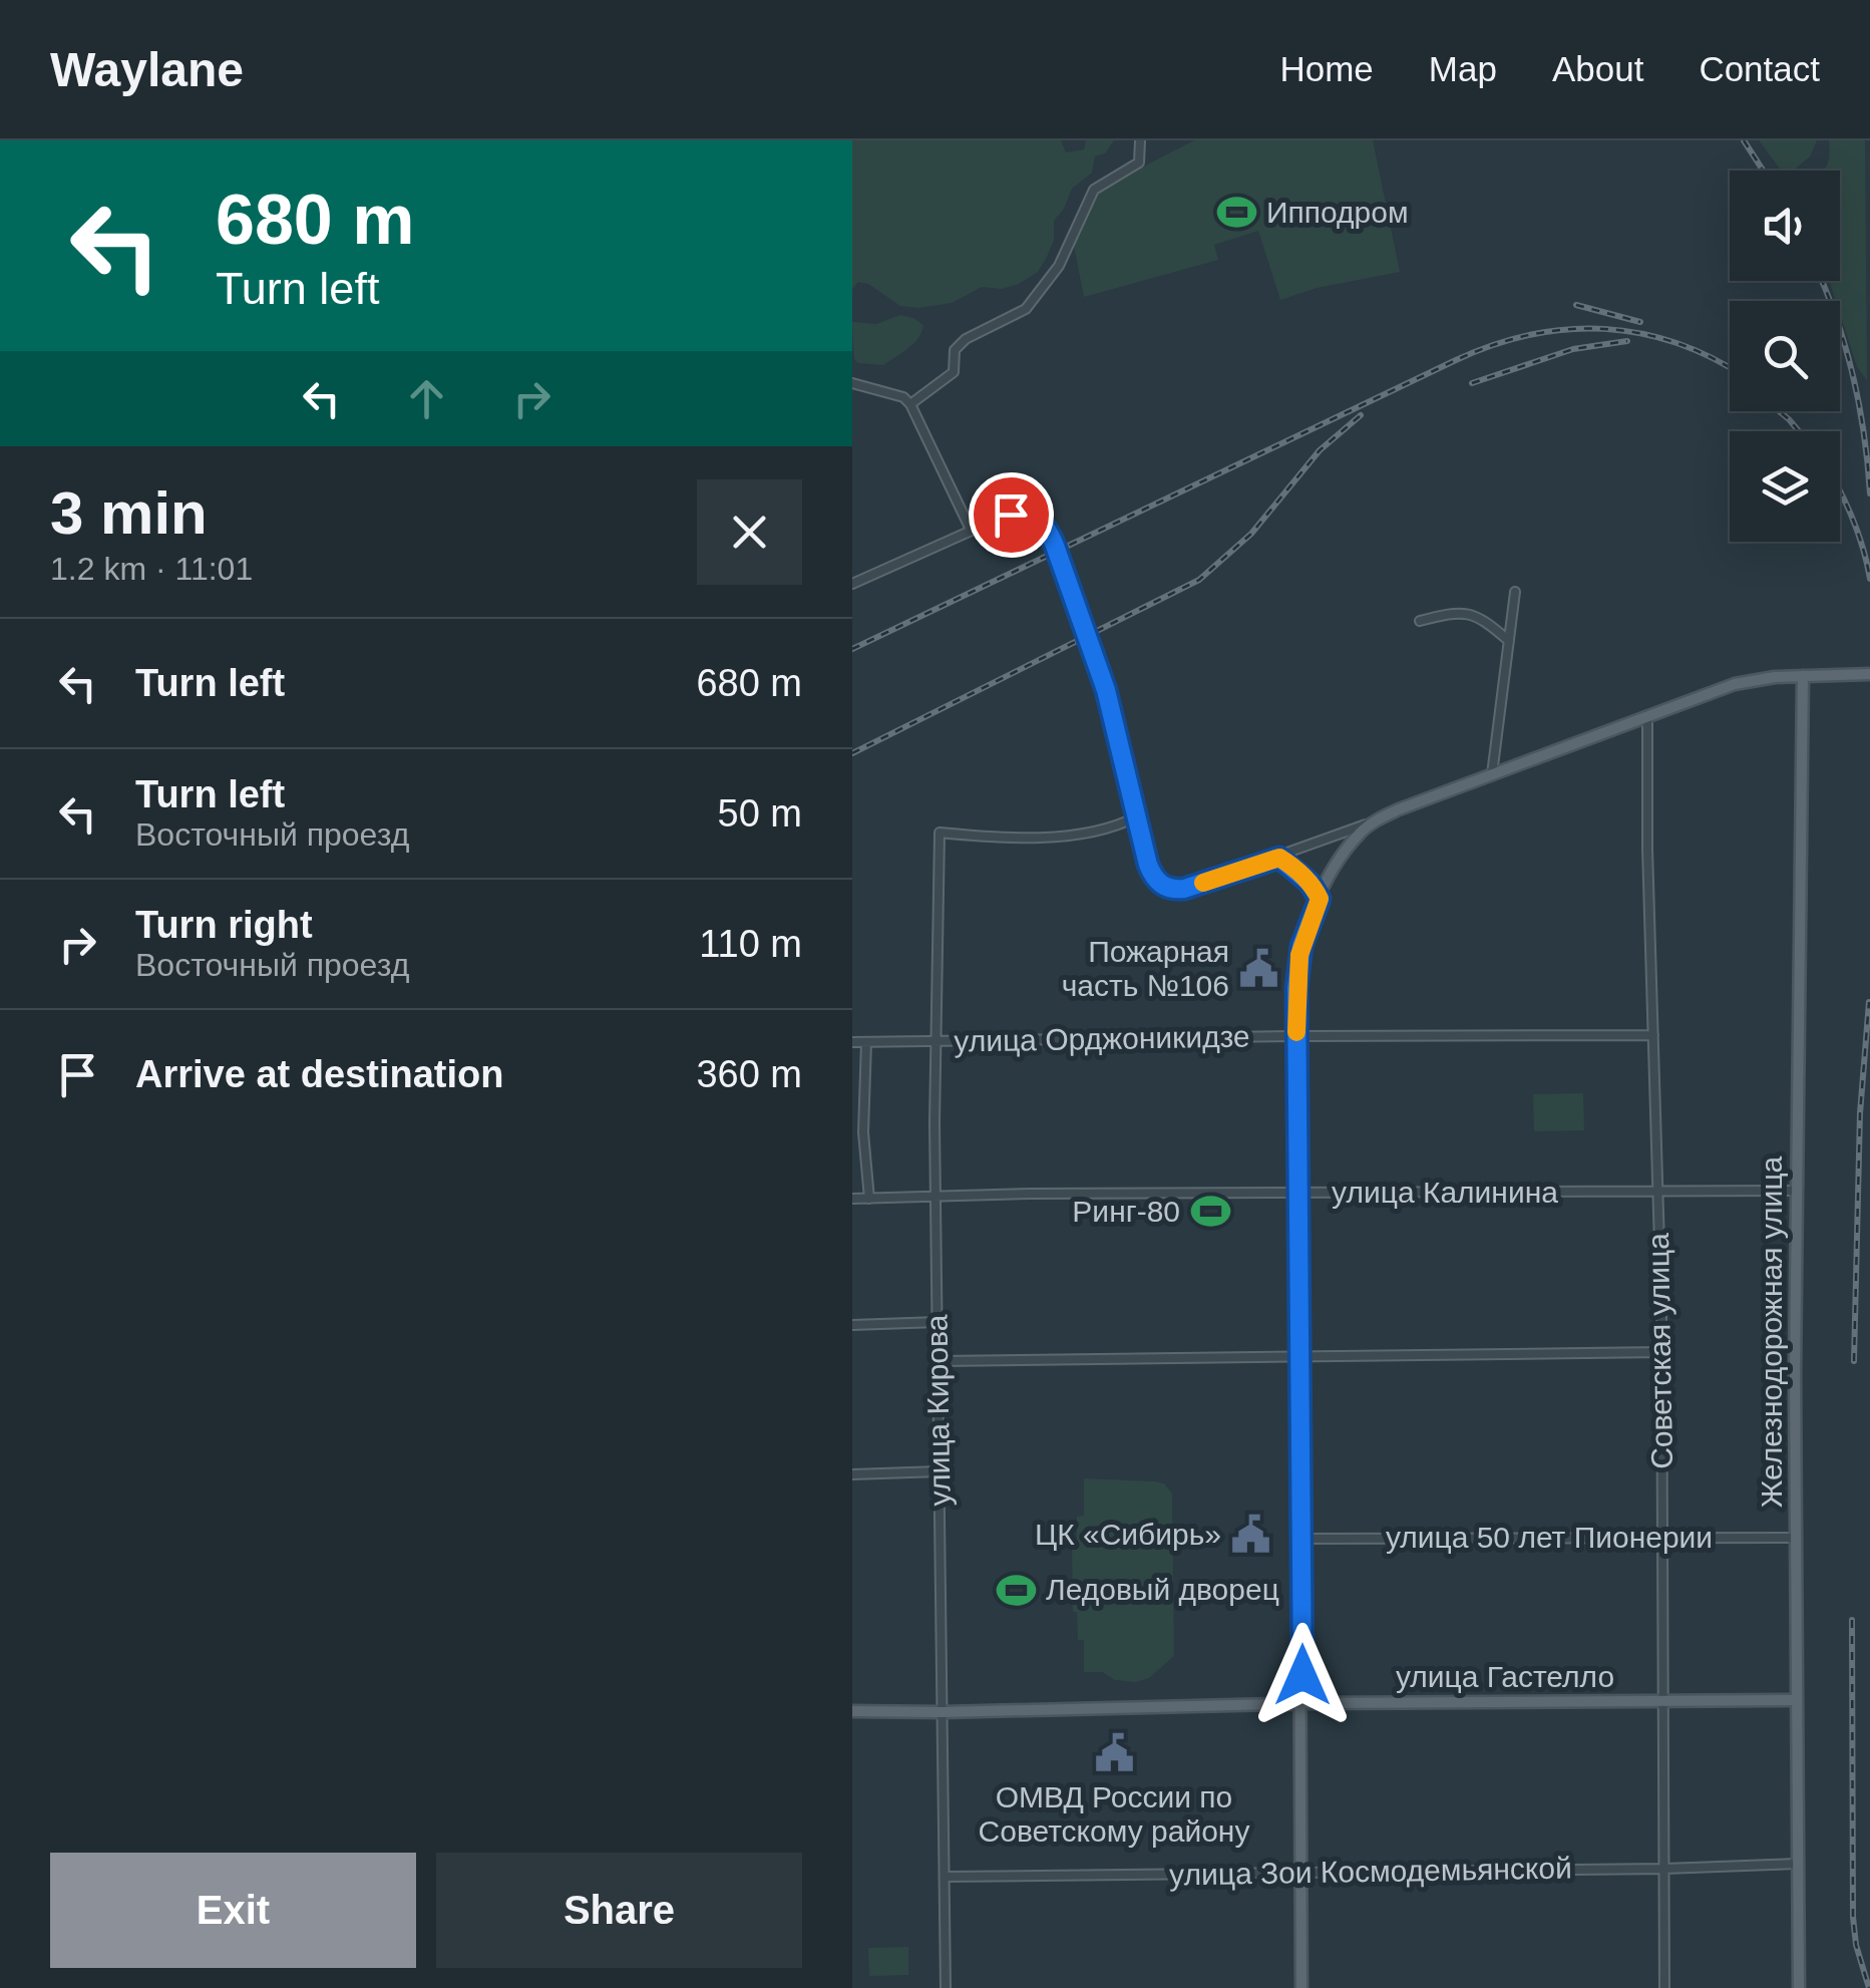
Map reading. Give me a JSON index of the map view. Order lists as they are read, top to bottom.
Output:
{
  "streets": {
    "main road": ["Железнодорожная улица", "улица Гастелло"],
    "street": [
      "улица Орджоникидзе",
      "улица Калинина",
      "Советская улица",
      "улица Кирова",
      "улица 50 лет Пионерии",
      "улица Зои Космодемьянской"
    ]
  },
  "crossings": [
    ["улица Орджоникидзе", "Советская улица"],
    ["улица Орджоникидзе", "улица Кирова"],
    ["улица Калинина", "Железнодорожная улица"],
    ["улица Калинина", "Советская улица"],
    ["улица Калинина", "улица Кирова"],
    ["Железнодорожная улица", "улица 50 лет Пионерии"],
    ["Железнодорожная улица", "улица Гастелло"],
    ["Железнодорожная улица", "улица Зои Космодемьянской"],
    ["Советская улица", "улица 50 лет Пионерии"],
    ["Советская улица", "улица Гастелло"],
    ["Советская улица", "улица Зои Космодемьянской"],
    ["улица Кирова", "улица Гастелло"],
    ["улица Кирова", "улица Зои Космодемьянской"]
  ],
  "places": {
    "sports": ["Ипподром", "Ринг-80", "Ледовый дворец"],
    "public building": ["Пожарная часть №106", "ЦК «Сибирь»", "ОМВД России по Советскому району"]
  },
  "page": {
    "header": "Waylane",
    "nav": [
      "Home",
      "Map",
      "About",
      "Contact"
    ],
    "turn": ["680 m", "Turn left"],
    "heading": ["3 min", "1.2 km · 11:01"],
    "list": [
      {
        "name": "Turn left",
        "value": "680 m"
      },
      {
        "name": "Turn left",
        "note": "Восточный проезд",
        "value": "50 m"
      },
      {
        "name": "Turn right",
        "note": "Восточный проезд",
        "value": "110 m"
      },
      {
        "name": "Arrive at destination",
        "value": "360 m"
      }
    ],
    "buttons": ["Exit", "Share"]
  }
}
